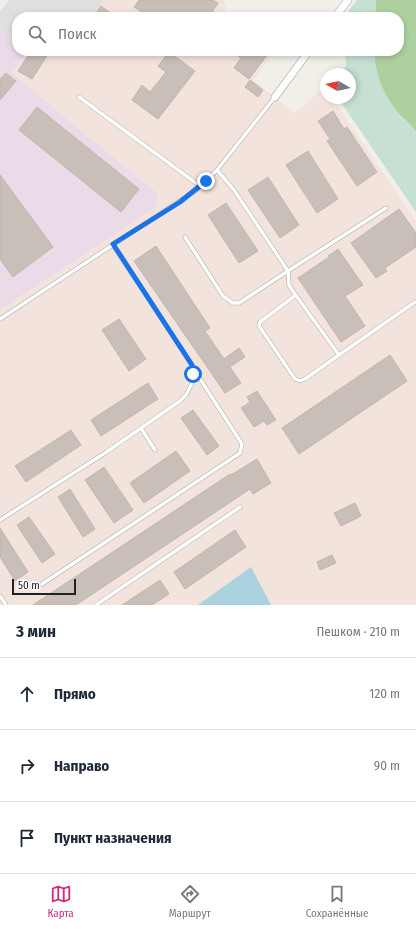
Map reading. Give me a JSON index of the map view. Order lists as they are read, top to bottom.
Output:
{
  "scale_bar": "50 m",
  "north": "left",
  "page": {
    "search": "Поиск",
    "scale": "50 m",
    "heading": ["3 мин", "Пешком · 210 m"],
    "list": [
      ["Прямо", "120 m"],
      ["Направо", "90 m"],
      "Пункт назначения"
    ],
    "nav": ["Карта", "Маршрут", "Сохранённые"]
  }
}
